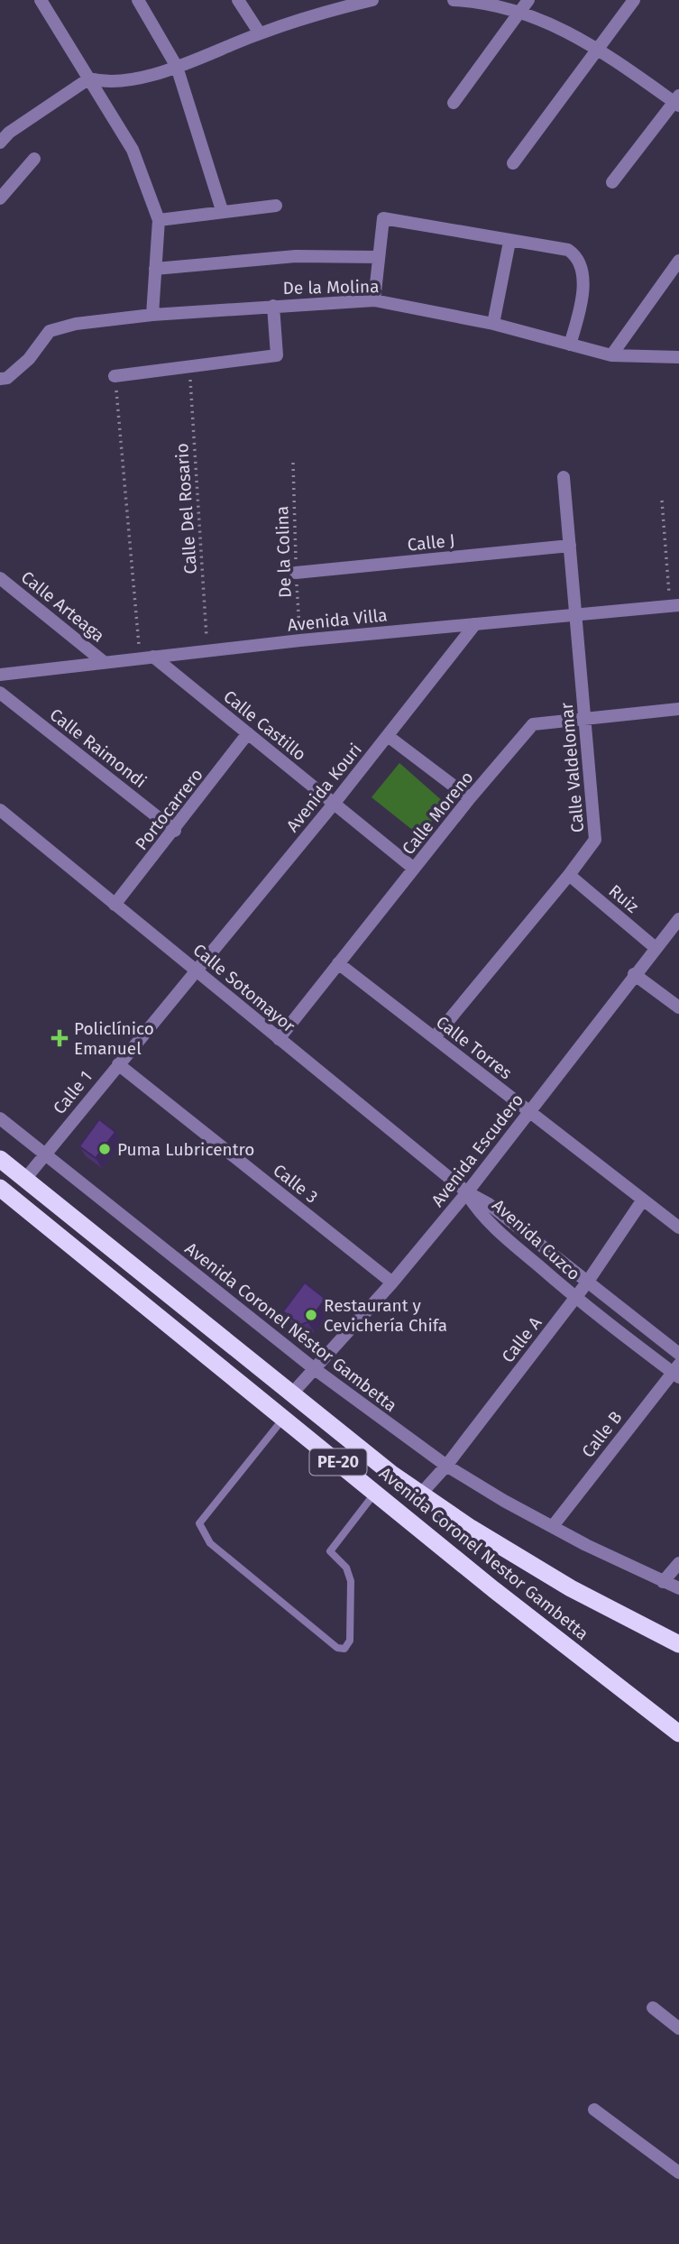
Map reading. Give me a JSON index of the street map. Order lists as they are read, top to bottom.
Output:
{
  "streets": {
    "highway": ["PE-20", "Avenida Coronel Nestor Gambetta"],
    "street": [
      "De la Molina",
      "Calle J",
      "Calle Arteaga",
      "Avenida Villa",
      "Calle Castillo",
      "Calle Raimondi",
      "Calle Valdelomar",
      "Avenida Kouri",
      "Portocarrero",
      "Calle Moreno",
      "Ruiz",
      "Calle Sotomayor",
      "Calle Torres",
      "Calle 1",
      "Avenida Escudero",
      "Calle 3",
      "Avenida Cuzco",
      "Avenida Coronel Néstor Gambetta",
      "Calle A",
      "Calle B"
    ],
    "path": ["Calle Del Rosario", "De la Colina"]
  },
  "crossings": [
    ["Calle Del Rosario", "Avenida Villa"],
    ["Calle J", "De la Colina"],
    ["Calle J", "Calle Valdelomar"],
    ["De la Colina", "Avenida Villa"],
    ["Calle Arteaga", "Avenida Villa"],
    ["Avenida Villa", "Calle Castillo"],
    ["Avenida Villa", "Calle Valdelomar"],
    ["Avenida Villa", "Avenida Kouri"],
    ["Calle Castillo", "Avenida Kouri"],
    ["Calle Castillo", "Portocarrero"],
    ["Calle Castillo", "Calle Moreno"],
    ["Calle Raimondi", "Portocarrero"],
    ["Calle Valdelomar", "Calle Moreno"],
    ["Calle Valdelomar", "Ruiz"],
    ["Calle Valdelomar", "Calle Torres"],
    ["Avenida Kouri", "Calle Sotomayor"],
    ["Avenida Kouri", "Calle 1"],
    ["Portocarrero", "Calle Sotomayor"],
    ["Calle Moreno", "Calle Sotomayor"],
    ["Calle Moreno", "Calle Torres"],
    ["Ruiz", "Avenida Escudero"],
    ["Calle Sotomayor", "Calle 1"],
    ["Calle Sotomayor", "Avenida Escudero"],
    ["Calle Sotomayor", "Avenida Cuzco"],
    ["Calle Torres", "Avenida Escudero"],
    ["Calle Torres", "Calle A"],
    ["Calle 1", "Calle 3"],
    ["Calle 1", "Avenida Coronel Néstor Gambetta"],
    ["Calle 1", "Avenida Coronel Nestor Gambetta"],
    ["Avenida Escudero", "Calle 3"],
    ["Avenida Escudero", "Avenida Cuzco"],
    ["Avenida Escudero", "Avenida Coronel Néstor Gambetta"],
    ["Avenida Escudero", "Avenida Coronel Nestor Gambetta"],
    ["Avenida Cuzco", "Calle A"],
    ["Avenida Cuzco", "Calle B"],
    ["Avenida Coronel Néstor Gambetta", "Calle A"],
    ["Avenida Coronel Néstor Gambetta", "Calle B"],
    ["Calle A", "Avenida Coronel Nestor Gambetta"]
  ],
  "places": {
    "health": ["Policlínico Emanuel"],
    "other": ["Puma Lubricentro", "Restaurant y Cevichería Chifa"]
  }
}
